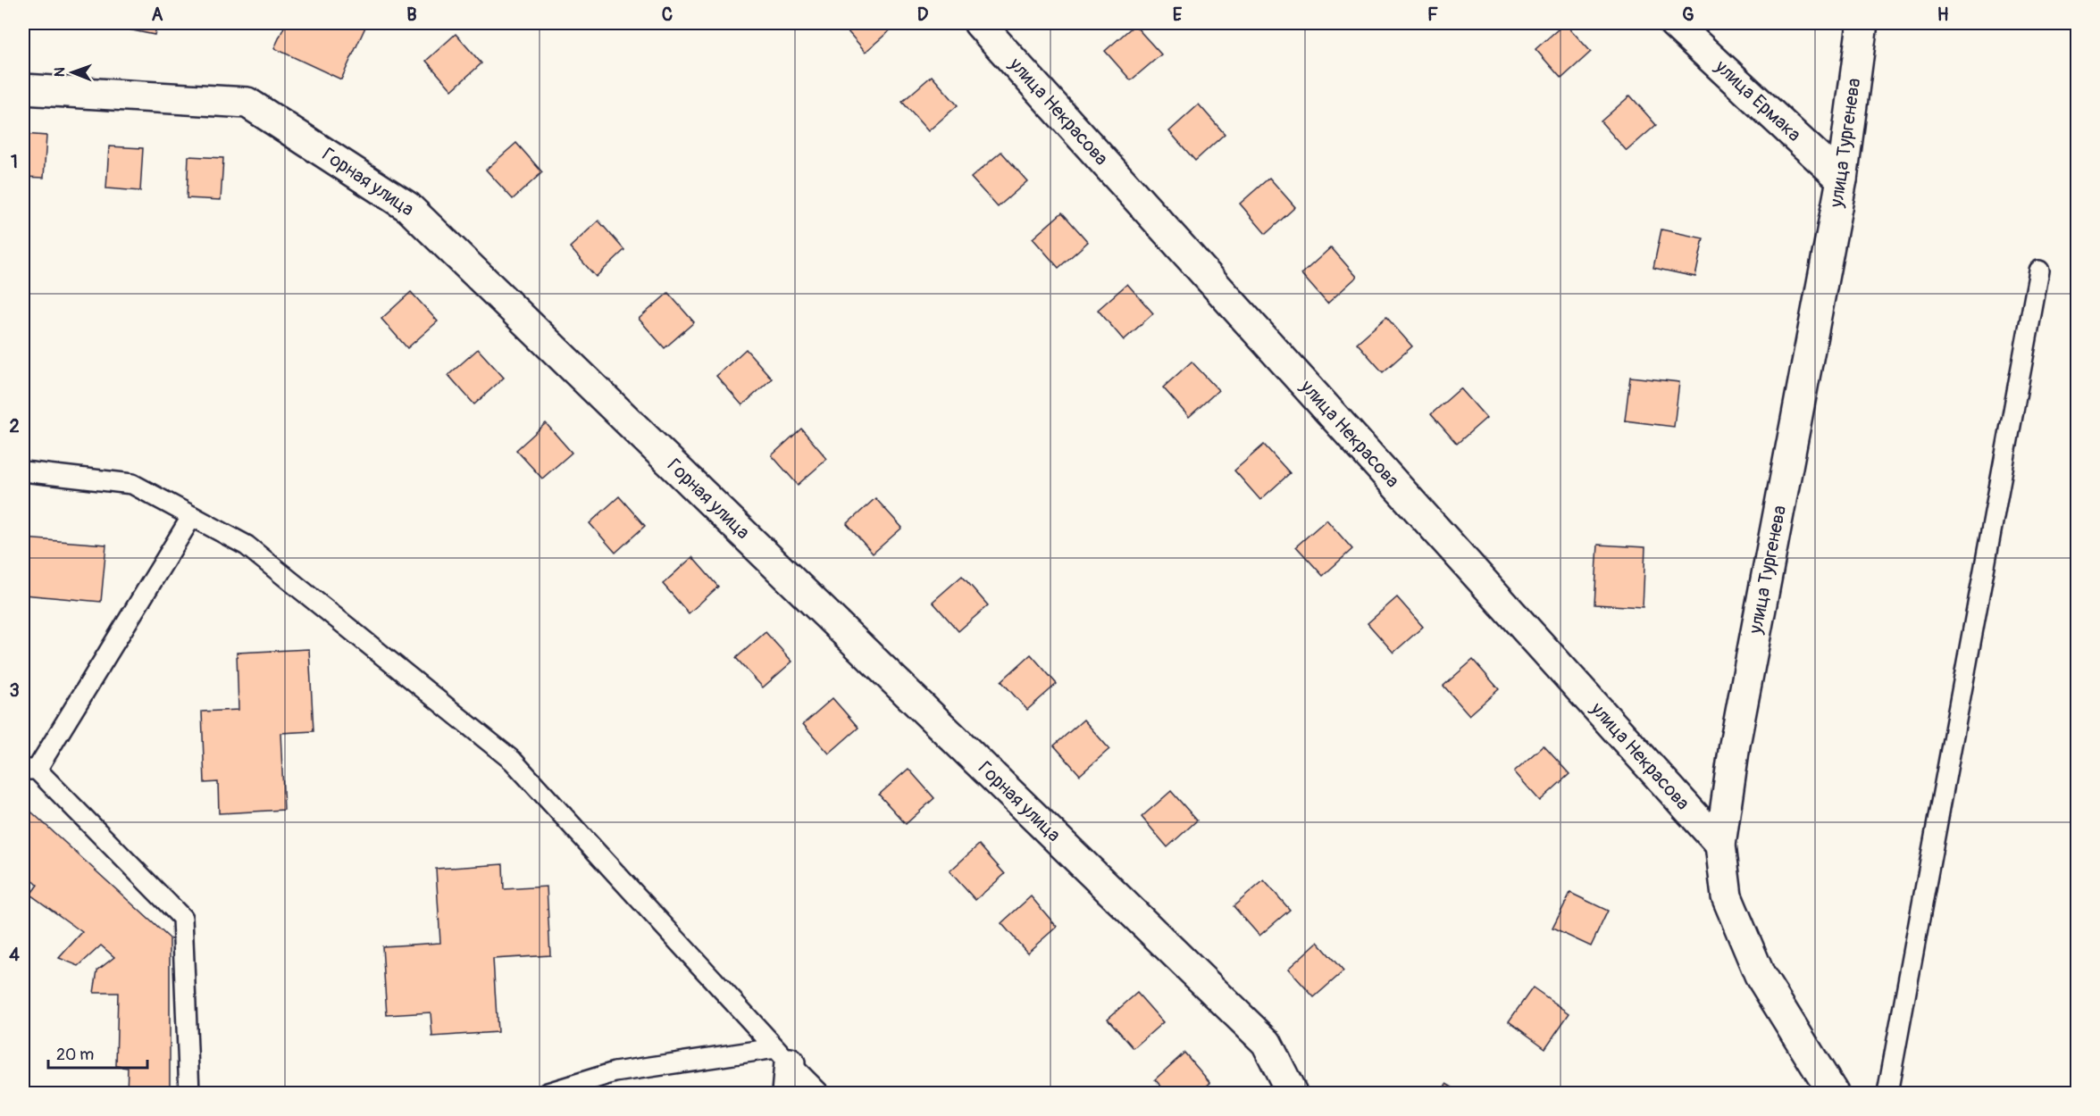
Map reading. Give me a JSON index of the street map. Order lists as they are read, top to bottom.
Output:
{
  "streets": {
    "street": [
      "улица Ермака",
      "улица Некрасова",
      "улица Тургенева",
      "Горная улица"
    ]
  },
  "crossings": [
    ["улица Ермака", "улица Тургенева"],
    ["улица Некрасова", "улица Тургенева"]
  ],
  "scale_bar": "20 m",
  "north": "left",
  "grid": {
    "columns": [
      "A",
      "B",
      "C",
      "D",
      "E",
      "F",
      "G",
      "H"
    ],
    "rows": [
      "1",
      "2",
      "3",
      "4"
    ]
  }
}
